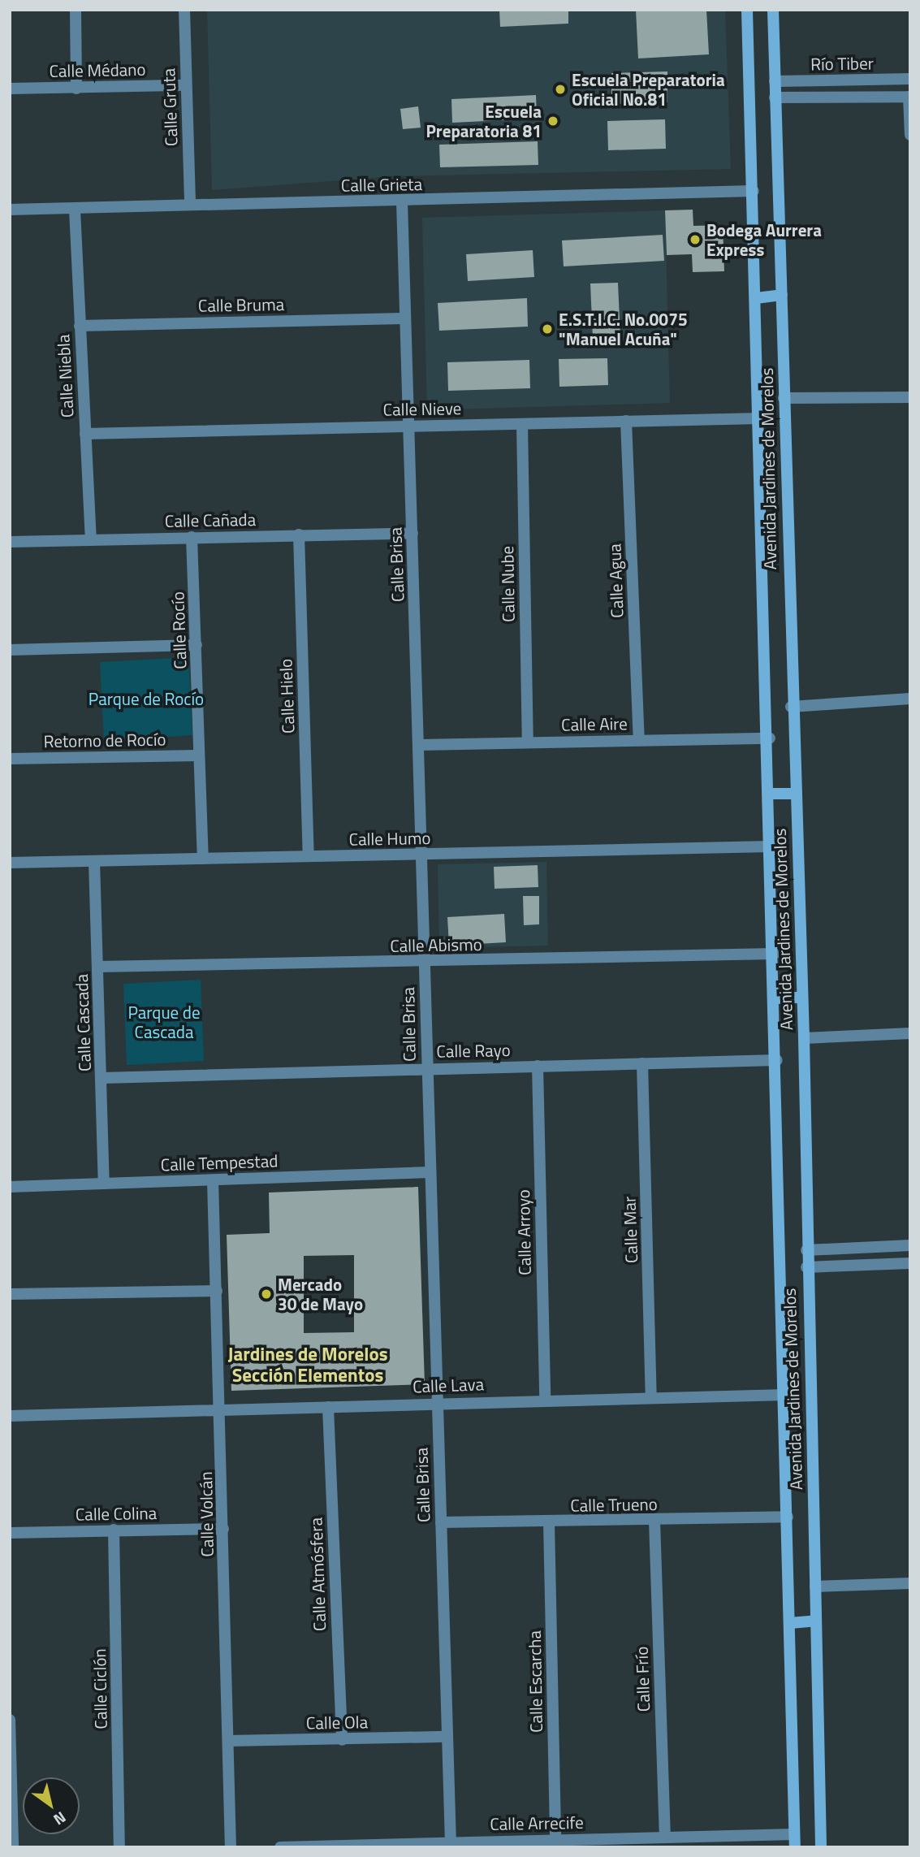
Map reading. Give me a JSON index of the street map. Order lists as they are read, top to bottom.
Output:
{
  "streets": {
    "main road": ["Avenida Jardines de Morelos"],
    "street": [
      "Río Tiber",
      "Calle Médano",
      "Calle Gruta",
      "Calle Grieta",
      "Calle Bruma",
      "Calle Niebla",
      "Calle Nieve",
      "Calle Cañada",
      "Calle Brisa",
      "Calle Agua",
      "Calle Nube",
      "Calle Rocío",
      "Calle Hielo",
      "Calle Aire",
      "Retorno de Rocío",
      "Calle Humo",
      "Calle Abismo",
      "Calle Cascada",
      "Calle Rayo",
      "Calle Tempestad",
      "Calle Mar",
      "Calle Arroyo",
      "Calle Lava",
      "Calle Trueno",
      "Calle Colina",
      "Calle Volcán",
      "Calle Atmósfera",
      "Calle Frío",
      "Calle Escarcha",
      "Calle Ciclón",
      "Calle Ola",
      "Calle Arrecife"
    ]
  },
  "crossings": [
    ["Río Tiber", "Avenida Jardines de Morelos"],
    ["Calle Médano", "Calle Gruta"],
    ["Calle Gruta", "Calle Grieta"],
    ["Calle Grieta", "Calle Niebla"],
    ["Calle Grieta", "Avenida Jardines de Morelos"],
    ["Calle Grieta", "Calle Brisa"],
    ["Calle Bruma", "Calle Niebla"],
    ["Calle Bruma", "Calle Brisa"],
    ["Calle Niebla", "Calle Nieve"],
    ["Calle Niebla", "Calle Cañada"],
    ["Calle Nieve", "Avenida Jardines de Morelos"],
    ["Calle Nieve", "Calle Brisa"],
    ["Calle Nieve", "Calle Agua"],
    ["Calle Nieve", "Calle Nube"],
    ["Avenida Jardines de Morelos", "Calle Aire"],
    ["Avenida Jardines de Morelos", "Calle Humo"],
    ["Avenida Jardines de Morelos", "Calle Abismo"],
    ["Avenida Jardines de Morelos", "Calle Rayo"],
    ["Avenida Jardines de Morelos", "Calle Lava"],
    ["Avenida Jardines de Morelos", "Calle Trueno"],
    ["Avenida Jardines de Morelos", "Calle Arrecife"],
    ["Calle Cañada", "Calle Brisa"],
    ["Calle Cañada", "Calle Rocío"],
    ["Calle Cañada", "Calle Hielo"],
    ["Calle Brisa", "Calle Aire"],
    ["Calle Brisa", "Calle Humo"],
    ["Calle Brisa", "Calle Abismo"],
    ["Calle Brisa", "Calle Rayo"],
    ["Calle Brisa", "Calle Tempestad"],
    ["Calle Brisa", "Calle Lava"],
    ["Calle Brisa", "Calle Trueno"],
    ["Calle Brisa", "Calle Ola"],
    ["Calle Brisa", "Calle Arrecife"],
    ["Calle Agua", "Calle Aire"],
    ["Calle Nube", "Calle Aire"],
    ["Calle Rocío", "Retorno de Rocío"],
    ["Calle Rocío", "Calle Humo"],
    ["Calle Hielo", "Calle Humo"],
    ["Calle Humo", "Calle Cascada"],
    ["Calle Abismo", "Calle Cascada"],
    ["Calle Cascada", "Calle Rayo"],
    ["Calle Cascada", "Calle Tempestad"],
    ["Calle Rayo", "Calle Mar"],
    ["Calle Rayo", "Calle Arroyo"],
    ["Calle Tempestad", "Calle Volcán"],
    ["Calle Mar", "Calle Lava"],
    ["Calle Arroyo", "Calle Lava"],
    ["Calle Lava", "Calle Volcán"],
    ["Calle Lava", "Calle Atmósfera"],
    ["Calle Trueno", "Calle Frío"],
    ["Calle Trueno", "Calle Escarcha"],
    ["Calle Colina", "Calle Volcán"],
    ["Calle Colina", "Calle Ciclón"],
    ["Calle Volcán", "Calle Ola"],
    ["Calle Atmósfera", "Calle Ola"],
    ["Calle Frío", "Calle Arrecife"],
    ["Calle Escarcha", "Calle Arrecife"]
  ],
  "districts": ["Jardines de Morelos Sección Elementos"],
  "parks": ["Parque de Rocío", "Parque de Cascada"],
  "places": [
    "Escuela Preparatoria Oficial No.81",
    "Escuela Preparatoria 81",
    "Bodega Aurrera Express",
    "E.S.T.I.C. No.0075 \"Manuel Acuña\"",
    "Mercado 30 de Mayo"
  ],
  "north": "bottom right"
}
